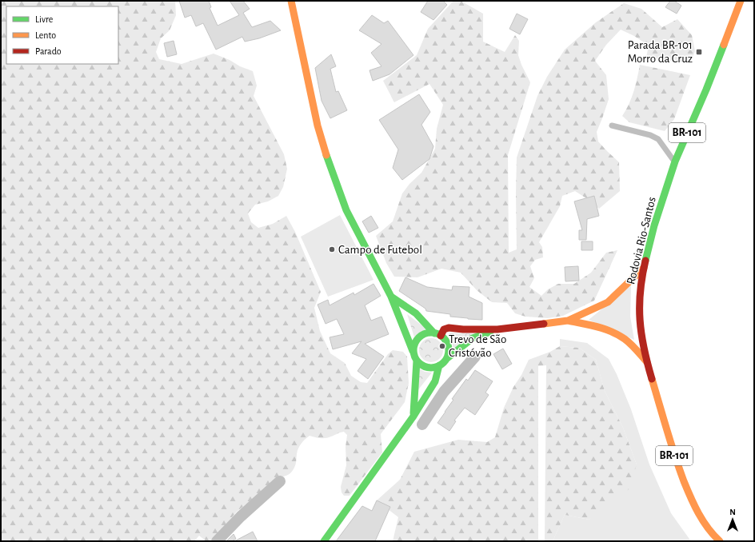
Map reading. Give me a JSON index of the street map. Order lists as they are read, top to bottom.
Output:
{
  "streets": {
    "main road": ["BR-101", "Rodovia Rio-Santos"]
  },
  "places": {
    "transit": ["Parada BR-101 Morro da Cruz"],
    "other": ["Campo de Futebol", "Trevo de São Cristóvão"]
  },
  "legend": ["Livre", "Lento", "Parado"],
  "north": "top"
}
